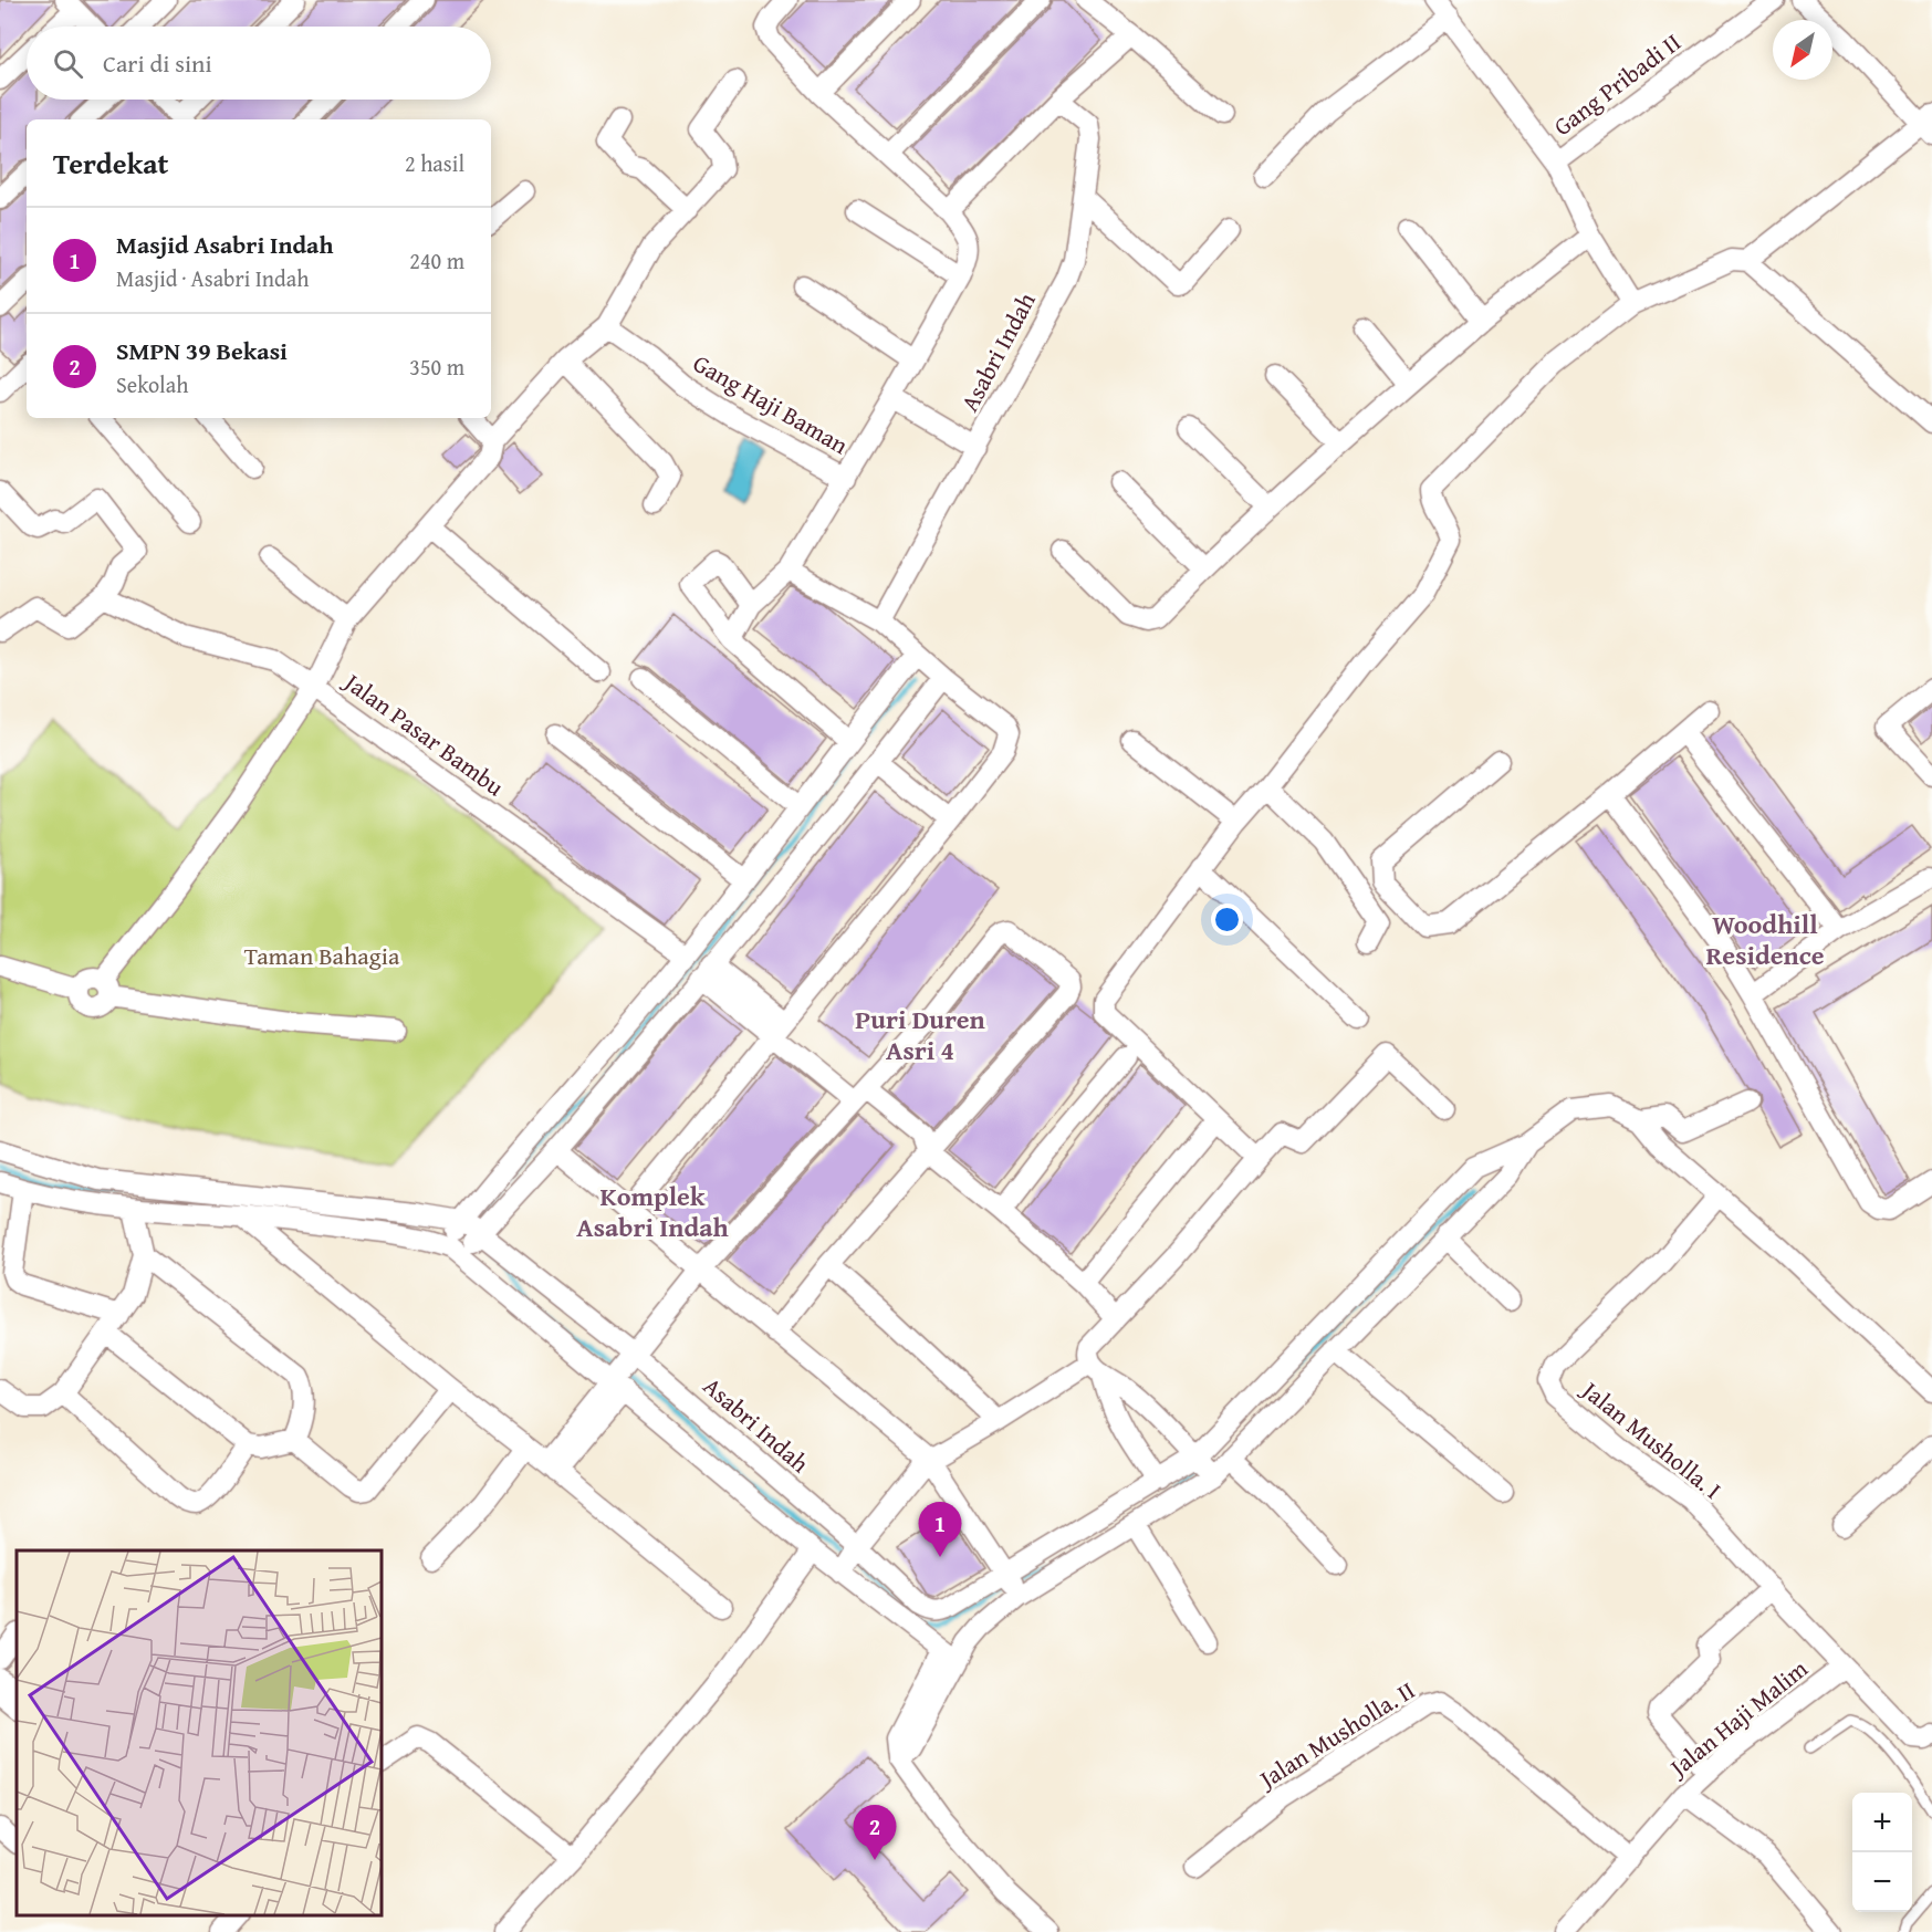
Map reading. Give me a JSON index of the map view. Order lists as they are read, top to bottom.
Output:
{
  "streets": {
    "street": [
      "Gang Pribadi II",
      "Asabri Indah",
      "Gang Haji Baman",
      "Jalan Pasar Bambu",
      "Jalan Musholla. I",
      "Jalan Haji Malim",
      "Jalan Musholla. II"
    ]
  },
  "crossings": [
    ["Gang Haji Baman", "Jalan Pasar Bambu"],
    ["Jalan Musholla. I", "Jalan Haji Malim"],
    ["Jalan Haji Malim", "Jalan Musholla. II"]
  ],
  "districts": ["Woodhill Residence", "Puri Duren Asri 4", "Komplek Asabri Indah"],
  "parks": ["Taman Bahagia"],
  "north": "bottom left",
  "page": {
    "search": "Cari di sini",
    "heading": ["Terdekat", "2 hasil"],
    "list": [
      {
        "mark": "1",
        "name": "Masjid Asabri Indah",
        "note": "Masjid · Asabri Indah",
        "value": "240 m"
      },
      {
        "mark": "2",
        "name": "SMPN 39 Bekasi",
        "note": "Sekolah",
        "value": "350 m"
      }
    ],
    "pins": ["1", "2"],
    "map_buttons": ["+", "−"]
  }
}
